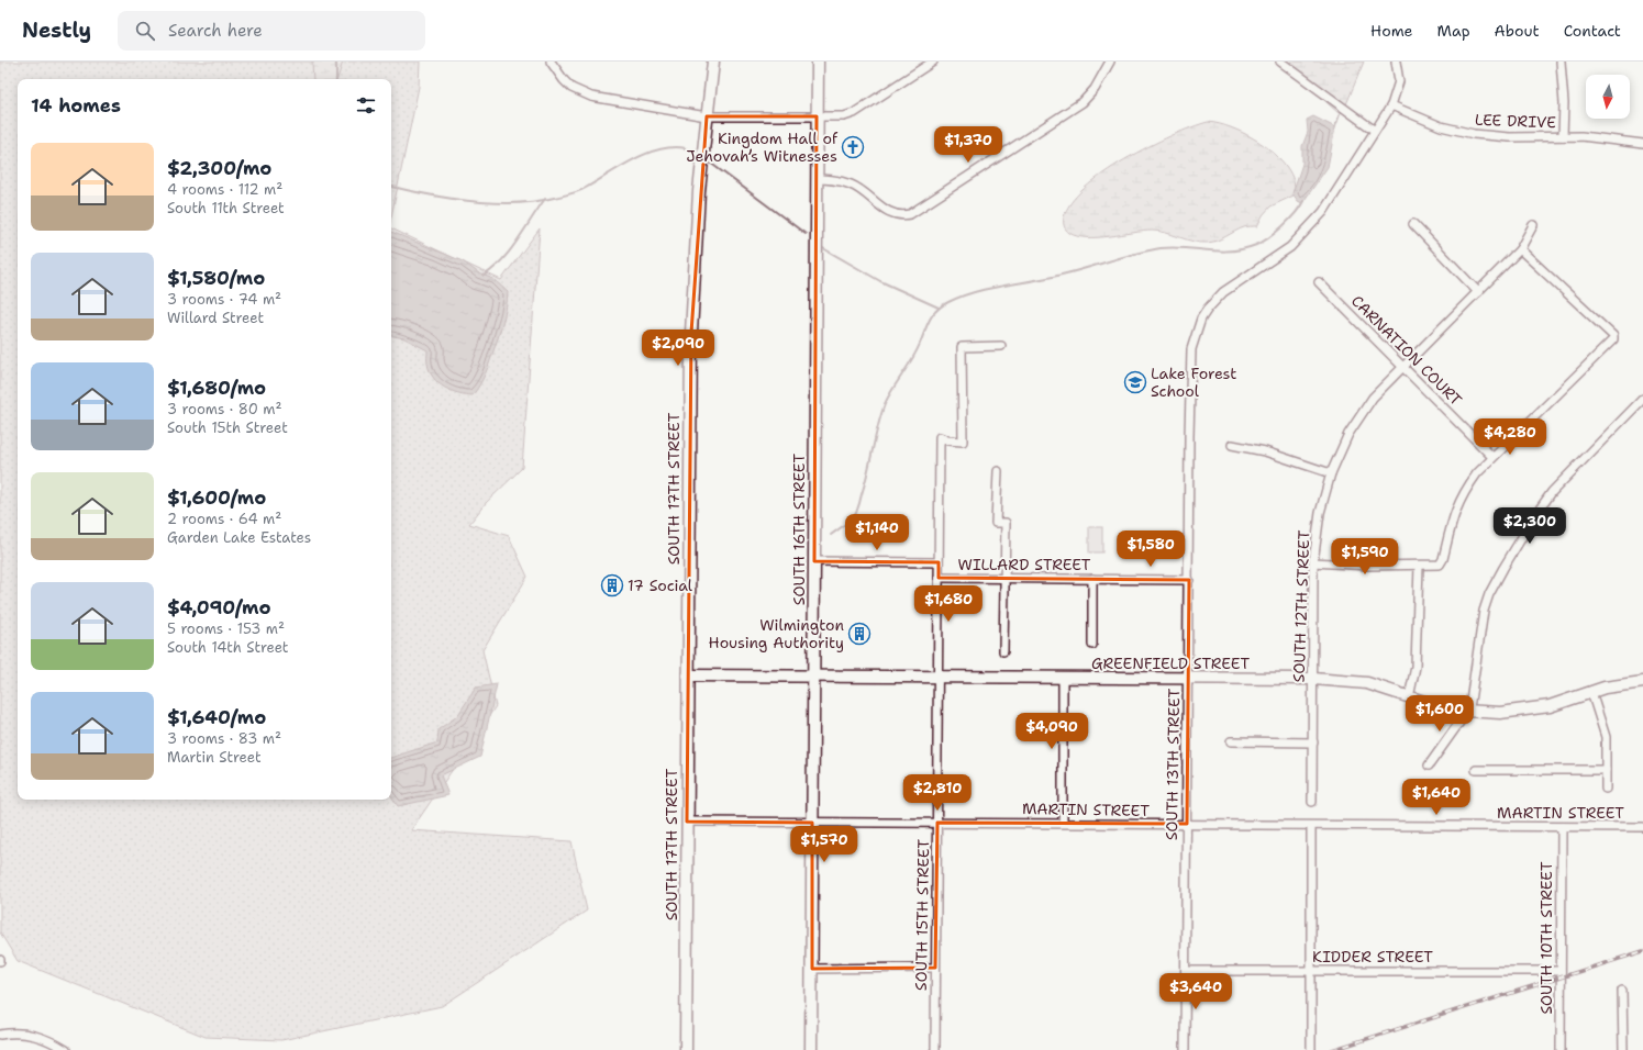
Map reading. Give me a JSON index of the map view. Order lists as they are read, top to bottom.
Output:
{
  "streets": {
    "main road": ["SOUTH 17TH STREET", "SOUTH 16TH STREET", "GREENFIELD STREET"],
    "street": [
      "LEE DRIVE",
      "CARNATION COURT",
      "WILLARD STREET",
      "SOUTH 12TH STREET",
      "SOUTH 13TH STREET",
      "MARTIN STREET",
      "SOUTH 15TH STREET",
      "SOUTH 10TH STREET",
      "KIDDER STREET"
    ]
  },
  "crossings": [
    ["LEE DRIVE", "SOUTH 13TH STREET"],
    ["CARNATION COURT", "SOUTH 12TH STREET"],
    ["SOUTH 17TH STREET", "GREENFIELD STREET"],
    ["SOUTH 17TH STREET", "MARTIN STREET"],
    ["SOUTH 16TH STREET", "WILLARD STREET"],
    ["SOUTH 16TH STREET", "GREENFIELD STREET"],
    ["SOUTH 16TH STREET", "MARTIN STREET"],
    ["WILLARD STREET", "SOUTH 13TH STREET"],
    ["WILLARD STREET", "SOUTH 15TH STREET"],
    ["SOUTH 12TH STREET", "GREENFIELD STREET"],
    ["GREENFIELD STREET", "SOUTH 13TH STREET"],
    ["GREENFIELD STREET", "SOUTH 15TH STREET"],
    ["SOUTH 13TH STREET", "MARTIN STREET"],
    ["SOUTH 13TH STREET", "KIDDER STREET"],
    ["MARTIN STREET", "SOUTH 15TH STREET"],
    ["MARTIN STREET", "SOUTH 10TH STREET"],
    ["SOUTH 10TH STREET", "KIDDER STREET"]
  ],
  "places": {
    "church": ["Kingdom Hall of Jehovah’s Witnesses"],
    "school or university": ["Lake Forest School"],
    "building": ["17 Social", "Wilmington Housing Authority"]
  },
  "north": "bottom",
  "page": {
    "header": "Nestly",
    "search": "Search here",
    "nav": [
      "Home",
      "Map",
      "About",
      "Contact"
    ],
    "heading": "14 homes",
    "price": [
      "$1,370",
      "$2,090",
      "$4,280",
      "$2,300",
      "$1,140",
      "$1,580",
      "$1,590",
      "$1,680",
      "$1,600",
      "$4,090",
      "$2,810",
      "$1,640",
      "$1,570",
      "$3,640"
    ],
    "list": [
      {
        "name": "$2,300/mo",
        "note": "4 rooms · 112 m² · South 11th Street"
      },
      {
        "name": "$1,580/mo",
        "note": "3 rooms · 74 m² · Willard Street"
      },
      {
        "name": "$1,680/mo",
        "note": "3 rooms · 80 m² · South 15th Street"
      },
      {
        "name": "$1,600/mo",
        "note": "2 rooms · 64 m² · Garden Lake Estates"
      },
      {
        "name": "$4,090/mo",
        "note": "5 rooms · 153 m² · South 14th Street"
      },
      {
        "name": "$1,640/mo",
        "note": "3 rooms · 83 m² · Martin Street"
      }
    ]
  }
}
